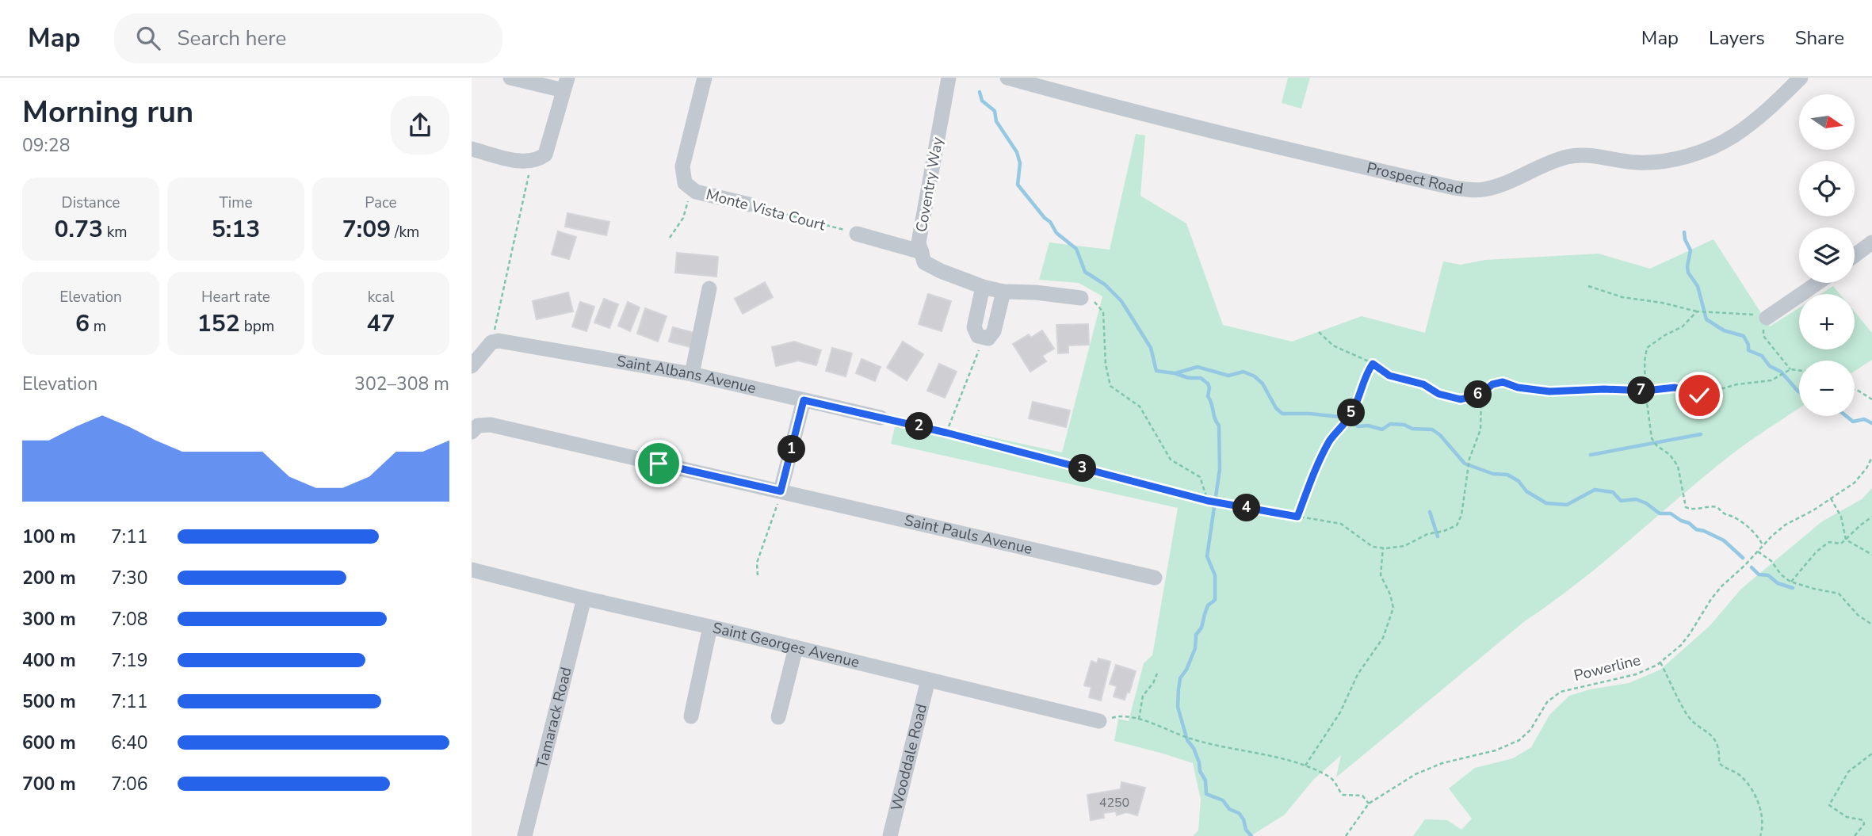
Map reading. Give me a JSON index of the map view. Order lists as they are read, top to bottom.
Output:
{
  "streets": {
    "street": [
      "Prospect Road",
      "Coventry Way",
      "Monte Vista Court",
      "Saint Albans Avenue",
      "Saint Pauls Avenue",
      "Saint Georges Avenue",
      "Tamarack Road",
      "Wooddale Road"
    ],
    "path": ["Powerline"]
  },
  "crossings": [
    ["Saint Georges Avenue", "Tamarack Road"],
    ["Saint Georges Avenue", "Wooddale Road"]
  ],
  "house_numbers": ["4250"],
  "north": "right",
  "page": {
    "header": "Map",
    "search": "Search here",
    "nav": ["Map", "Layers", "Share"],
    "heading": ["Morning run", "09:28"],
    "map_buttons": ["+", "−"],
    "stats": [
      ["Distance", "0.73 km"],
      ["Time", "5:13"],
      ["Pace", "7:09 /km"],
      ["Elevation", "6 m"],
      ["Heart rate", "152 bpm"],
      ["kcal", "47"]
    ],
    "chart": ["Elevation", "302–308 m"],
    "pins": [
      "7",
      "6",
      "5",
      "2",
      "1",
      "3",
      "4"
    ],
    "list": [
      {
        "name": "100 m",
        "note": "7:11"
      },
      {
        "name": "200 m",
        "note": "7:30"
      },
      {
        "name": "300 m",
        "note": "7:08"
      },
      {
        "name": "400 m",
        "note": "7:19"
      },
      {
        "name": "500 m",
        "note": "7:11"
      },
      {
        "name": "600 m",
        "note": "6:40"
      },
      {
        "name": "700 m",
        "note": "7:06"
      }
    ]
  }
}
